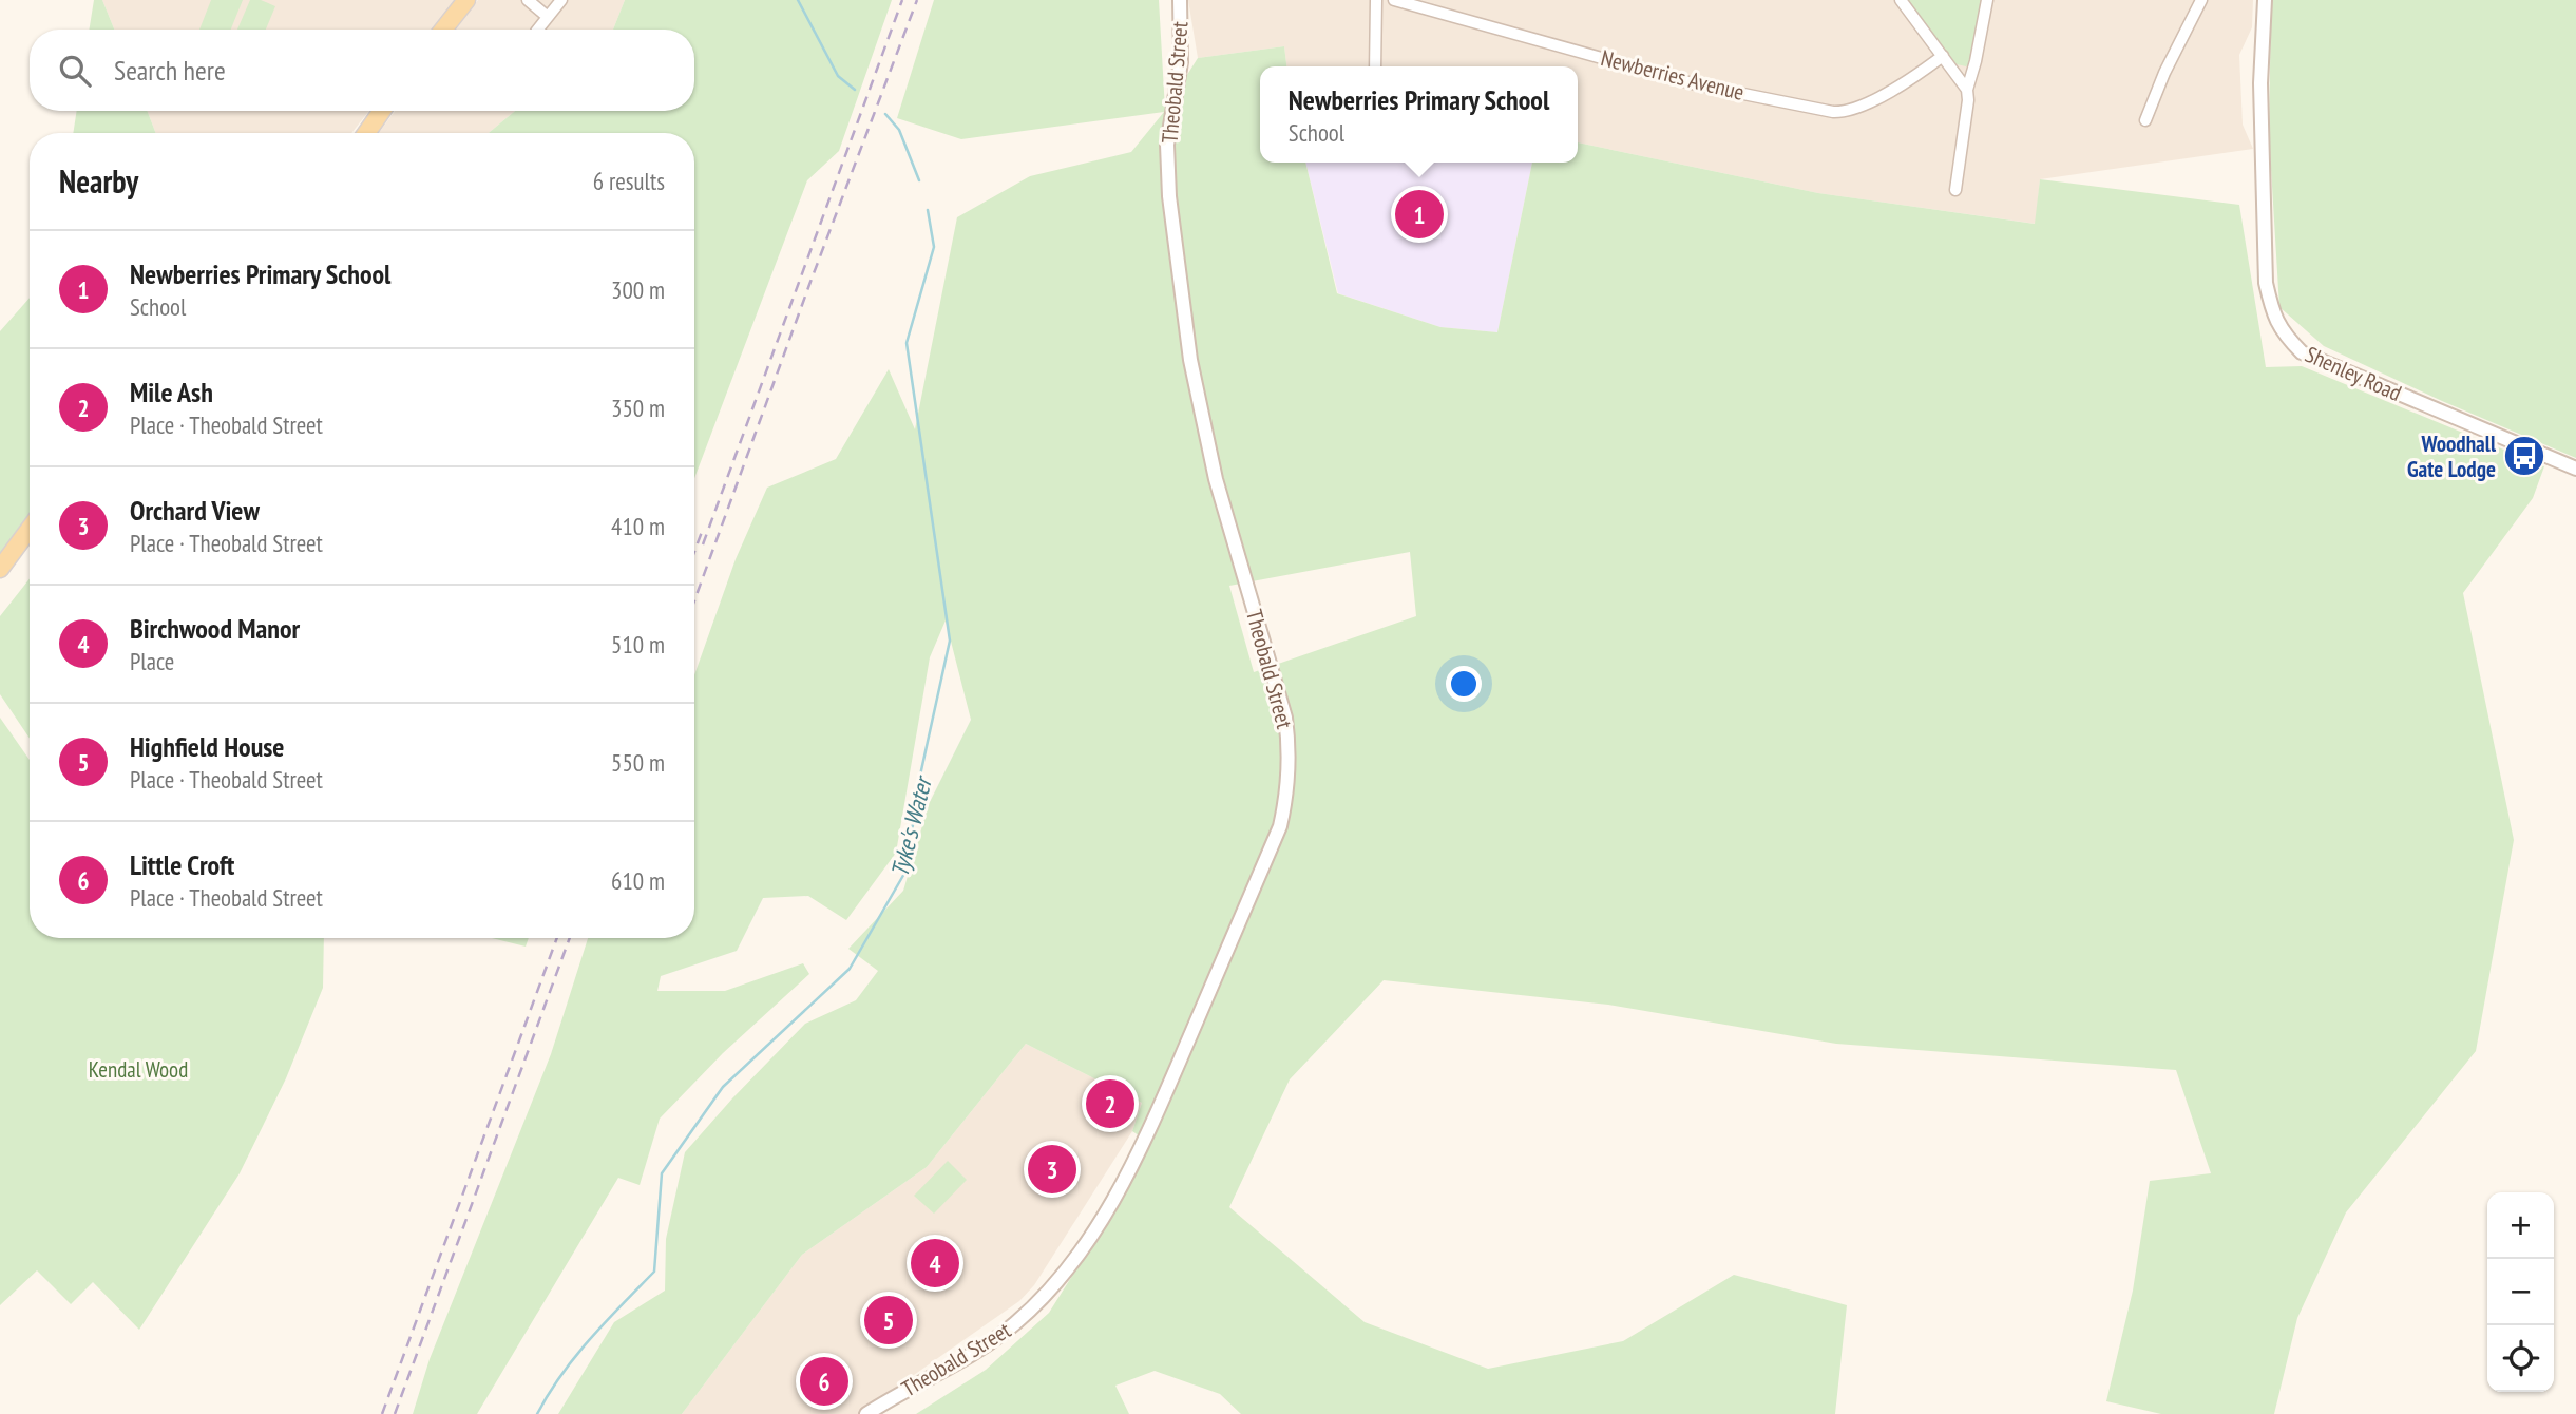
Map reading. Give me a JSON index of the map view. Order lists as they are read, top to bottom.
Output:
{
  "streets": {
    "street": ["Newberries Avenue", "Theobald Street", "Shenley Road"]
  },
  "water": ["Tyke's Water"],
  "parks": ["Kendal Wood"],
  "places": {
    "bus stop": ["Woodhall Gate Lodge"]
  },
  "page": {
    "search": "Search here",
    "popup": ["Newberries Primary School", "School"],
    "heading": ["Nearby", "6 results"],
    "pins": [
      "1",
      "2",
      "3",
      "4",
      "5",
      "6"
    ],
    "list": [
      {
        "mark": "1",
        "name": "Newberries Primary School",
        "note": "School",
        "value": "300 m"
      },
      {
        "mark": "2",
        "name": "Mile Ash",
        "note": "Place · Theobald Street",
        "value": "350 m"
      },
      {
        "mark": "3",
        "name": "Orchard View",
        "note": "Place · Theobald Street",
        "value": "410 m"
      },
      {
        "mark": "4",
        "name": "Birchwood Manor",
        "note": "Place",
        "value": "510 m"
      },
      {
        "mark": "5",
        "name": "Highfield House",
        "note": "Place · Theobald Street",
        "value": "550 m"
      },
      {
        "mark": "6",
        "name": "Little Croft",
        "note": "Place · Theobald Street",
        "value": "610 m"
      }
    ],
    "map_buttons": ["+", "−"]
  }
}
